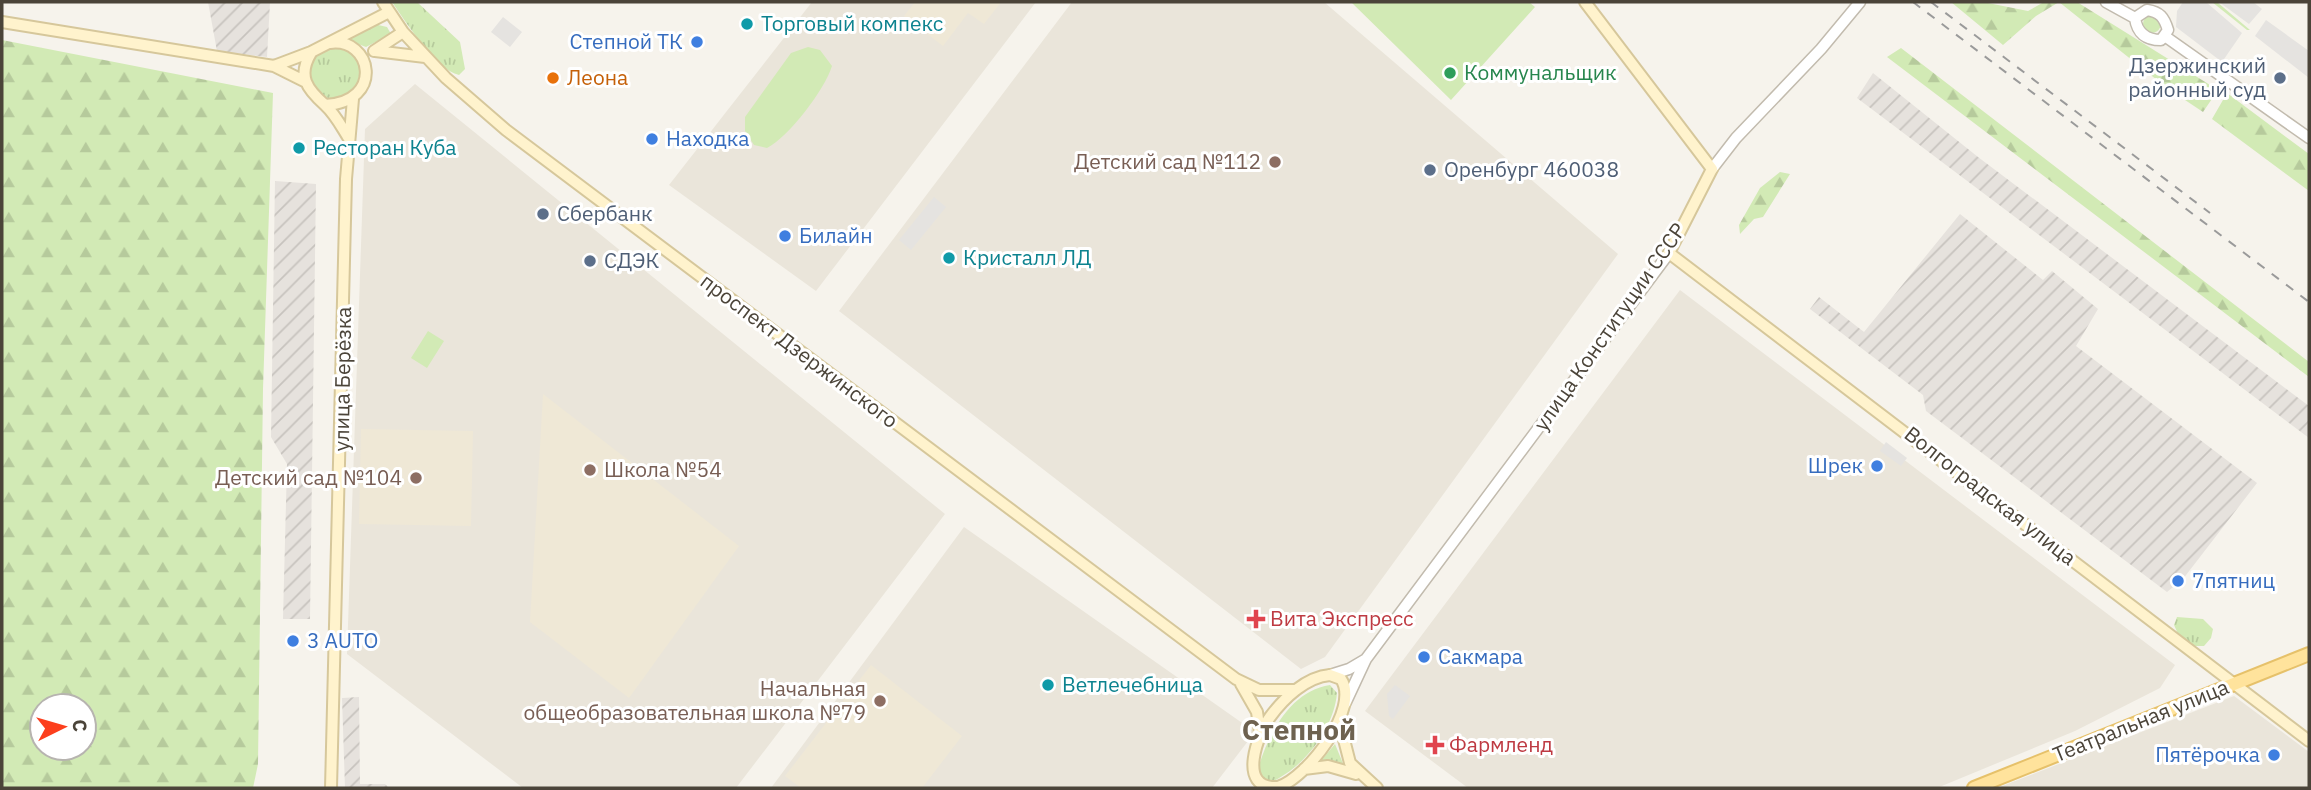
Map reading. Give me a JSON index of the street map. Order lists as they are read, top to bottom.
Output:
{
  "streets": {
    "main road": [
      "улица Конституции СССР",
      "проспект Дзержинского",
      "улица Берёзка",
      "Волгоградская улица",
      "Театральная улица"
    ]
  },
  "crossings": [
    ["улица Конституции СССР", "Волгоградская улица"],
    ["Волгоградская улица", "Театральная улица"]
  ],
  "districts": ["Степной"],
  "places": {
    "other": [
      "Торговый компекс",
      "Степной ТК",
      "Коммунальщик",
      "Леона",
      "Дзержинский районный суд",
      "Находка",
      "Ресторан Куба",
      "Детский сад №112",
      "Оренбург 460038",
      "Сбербанк",
      "Билайн",
      "Кристалл ЛД",
      "СДЭК",
      "Шрек",
      "Школа №54",
      "Детский сад №104",
      "7пятниц",
      "3 AUTO",
      "Сакмара",
      "Ветлечебница",
      "Начальная общеобразовательная школа №79",
      "Пятёрочка"
    ],
    "health": ["Вита Экспресс", "Фармленд"]
  },
  "north": "right"
}
